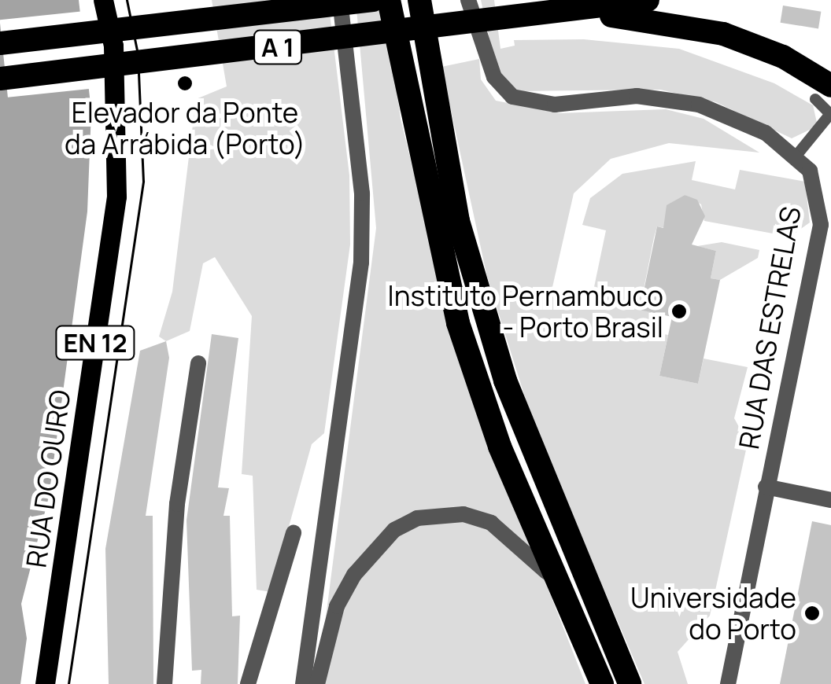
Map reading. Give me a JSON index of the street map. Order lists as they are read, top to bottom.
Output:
{
  "streets": {
    "highway": ["A 1"],
    "main road": ["EN 12", "RUA DO OURO"],
    "street": ["RUA DAS ESTRELAS"]
  },
  "places": ["Elevador da Ponte da Arrábida (Porto)", "Instituto Pernambuco - Porto Brasil", "Universidade do Porto"]
}
